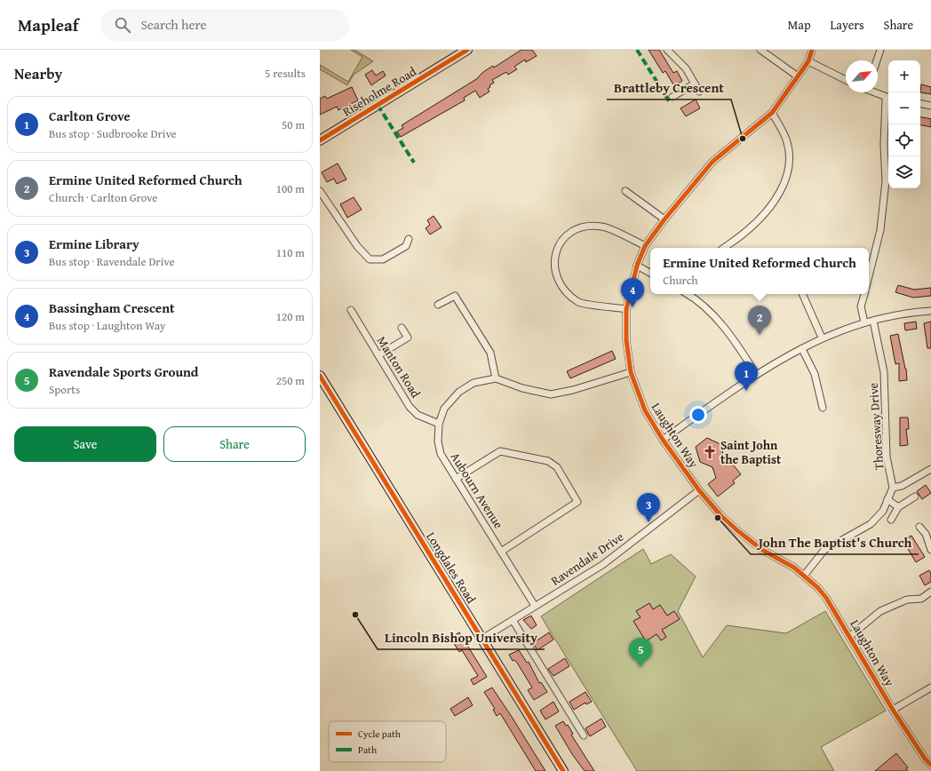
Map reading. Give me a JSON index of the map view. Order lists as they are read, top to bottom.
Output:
{
  "streets": {
    "main road": ["Riseholme Road", "Longdales Road"],
    "street": [
      "Manton Road",
      "Thoresway Drive",
      "Laughton Way",
      "Aubourn Avenue",
      "Ravendale Drive"
    ]
  },
  "crossings": [
    ["Manton Road", "Aubourn Avenue"],
    ["Laughton Way", "Aubourn Avenue"],
    ["Laughton Way", "Ravendale Drive"],
    ["Aubourn Avenue", "Ravendale Drive"],
    ["Ravendale Drive", "Longdales Road"]
  ],
  "places": {
    "other": ["Brattleby Crescent", "John The Baptist's Church", "Lincoln Bishop University"],
    "church": ["Saint John the Baptist"]
  },
  "legend": ["Cycle path", "Path"],
  "north": "top right",
  "page": {
    "header": "Mapleaf",
    "search": "Search here",
    "nav": ["Map", "Layers", "Share"],
    "heading": ["Nearby", "5 results"],
    "map_buttons": ["+", "−"],
    "list": [
      {
        "mark": "1",
        "name": "Carlton Grove",
        "note": "Bus stop · Sudbrooke Drive",
        "value": "50 m"
      },
      {
        "mark": "2",
        "name": "Ermine United Reformed Church",
        "note": "Church · Carlton Grove",
        "value": "100 m"
      },
      {
        "mark": "3",
        "name": "Ermine Library",
        "note": "Bus stop · Ravendale Drive",
        "value": "110 m"
      },
      {
        "mark": "4",
        "name": "Bassingham Crescent",
        "note": "Bus stop · Laughton Way",
        "value": "120 m"
      },
      {
        "mark": "5",
        "name": "Ravendale Sports Ground",
        "note": "Sports",
        "value": "250 m"
      }
    ],
    "popup": ["Ermine United Reformed Church", "Church"],
    "pins": [
      "4",
      "2",
      "1",
      "3",
      "5"
    ],
    "buttons": ["Save", "Share"]
  }
}
